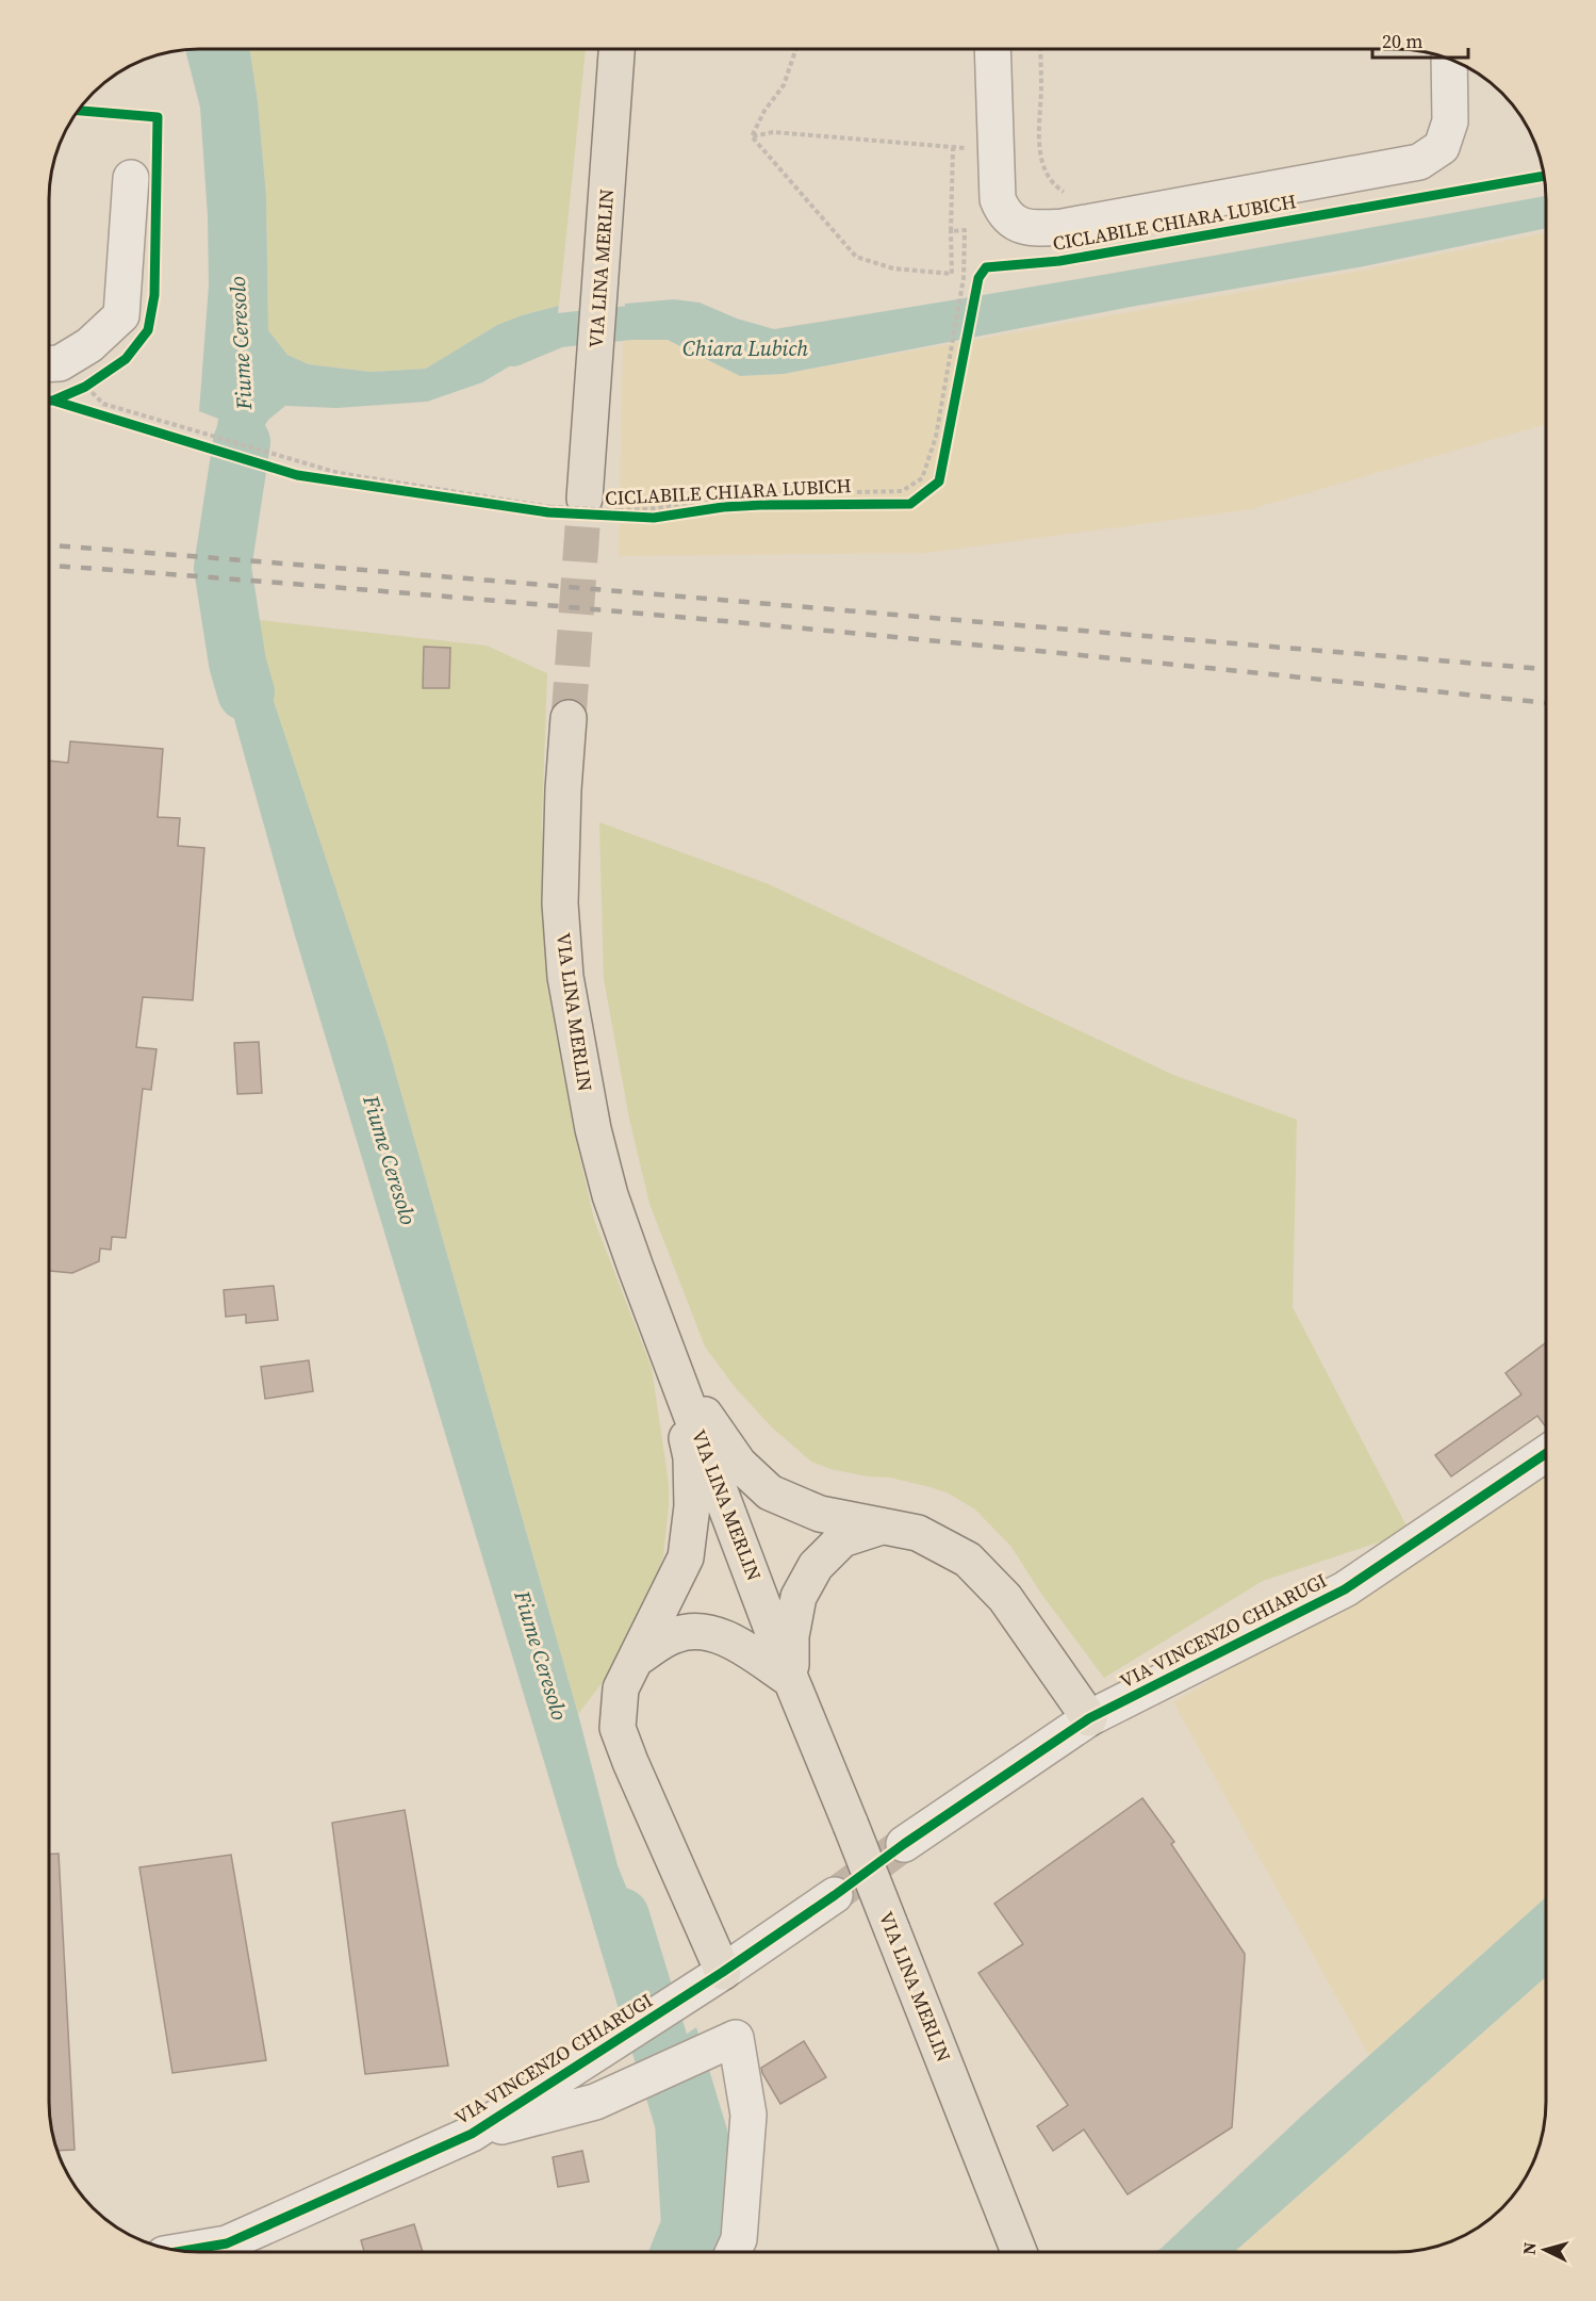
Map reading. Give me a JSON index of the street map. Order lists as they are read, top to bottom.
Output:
{
  "streets": {
    "main road": ["VIA LINA MERLIN"],
    "street": ["VIA VINCENZO CHIARUGI"],
    "cycle path": ["CICLABILE CHIARA LUBICH"]
  },
  "water": ["Fiume Ceresolo", "Chiara Lubich"],
  "scale_bar": "20 m",
  "north": "left"
}
